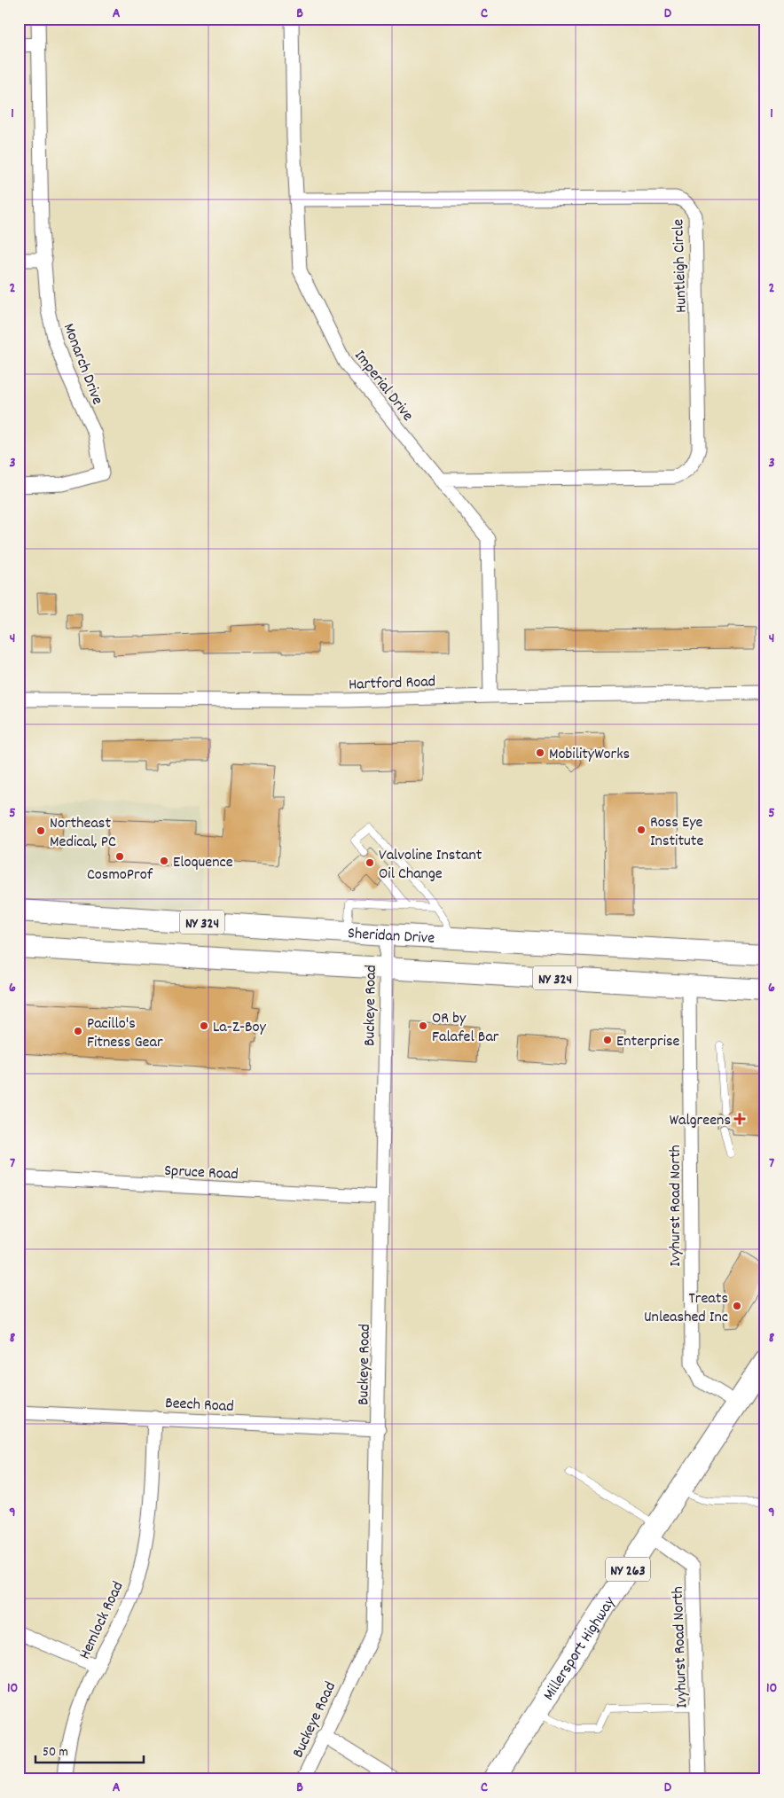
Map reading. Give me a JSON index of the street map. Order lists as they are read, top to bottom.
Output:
{
  "streets": {
    "main road": [
      "NY 324",
      "Sheridan Drive",
      "NY 263",
      "Millersport Highway"
    ],
    "street": [
      "Huntleigh Circle",
      "Monarch Drive",
      "Imperial Drive",
      "Hartford Road",
      "Buckeye Road",
      "Spruce Road",
      "Ivyhurst Road North",
      "Beech Road",
      "Hemlock Road"
    ]
  },
  "crossings": [
    ["Huntleigh Circle", "Imperial Drive"],
    ["Imperial Drive", "Hartford Road"],
    ["NY 324", "Buckeye Road"],
    ["NY 324", "Ivyhurst Road North"],
    ["Sheridan Drive", "Buckeye Road"],
    ["Buckeye Road", "Spruce Road"],
    ["Buckeye Road", "Beech Road"],
    ["Ivyhurst Road North", "Millersport Highway"],
    ["Beech Road", "Hemlock Road"]
  ],
  "places": {
    "other": [
      "MobilityWorks",
      "Ross Eye Institute",
      "Northeast Medical, PC",
      "CosmoProf",
      "Eloquence",
      "Valvoline Instant Oil Change",
      "La-Z-Boy",
      "OR by Falafel Bar",
      "Pacillo's Fitness Gear",
      "Enterprise",
      "Treats Unleashed Inc"
    ],
    "health": ["Walgreens"]
  },
  "scale_bar": "50 m",
  "grid": {
    "columns": [
      "A",
      "B",
      "C",
      "D"
    ],
    "rows": [
      "1",
      "2",
      "3",
      "4",
      "5",
      "6",
      "7",
      "8",
      "9",
      "10"
    ]
  }
}
